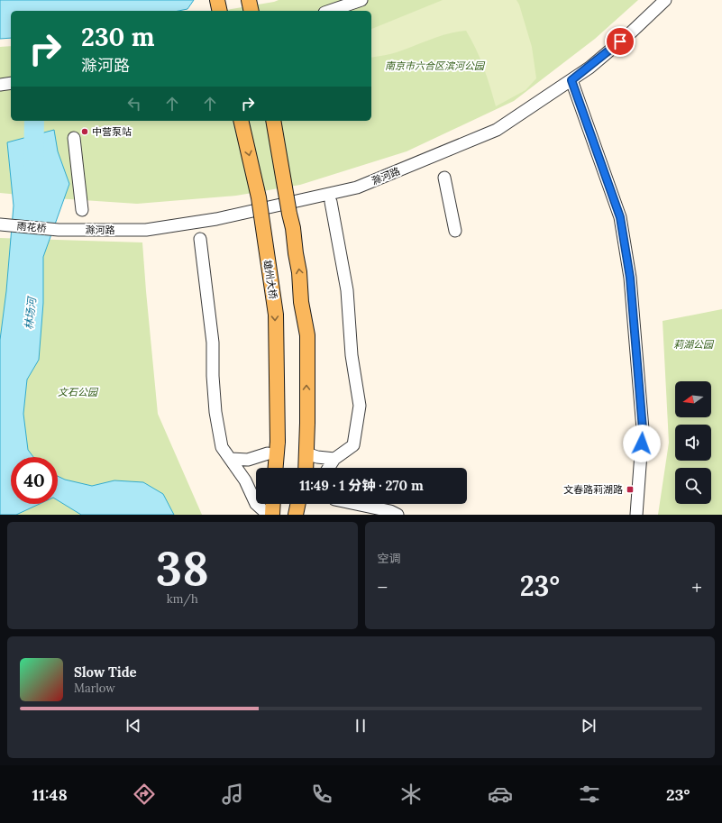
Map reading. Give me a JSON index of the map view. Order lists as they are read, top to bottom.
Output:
{
  "streets": {
    "main road": ["雄州大桥"],
    "street": ["滁河路", "雨花桥"]
  },
  "crossings": [
    ["滁河路", "雨花桥"]
  ],
  "water": ["林场河"],
  "parks": ["南京市六合区滨河公园", "莉湖公园", "文石公园"],
  "places": {
    "other": ["中营泵站"],
    "transit": ["文春路莉湖路"]
  },
  "north": "left",
  "page": {
    "turn": ["230 m", "滁河路"],
    "limit": "40",
    "trip": "11:49 · 1 分钟 · 270 m",
    "tile": [
      ["38", "km/h"],
      "空调"
    ],
    "heat": ["−", "23°", "+"],
    "song": ["Slow Tide", "Marlow"],
    "tabs": ["11:48", "23°"]
  }
}
